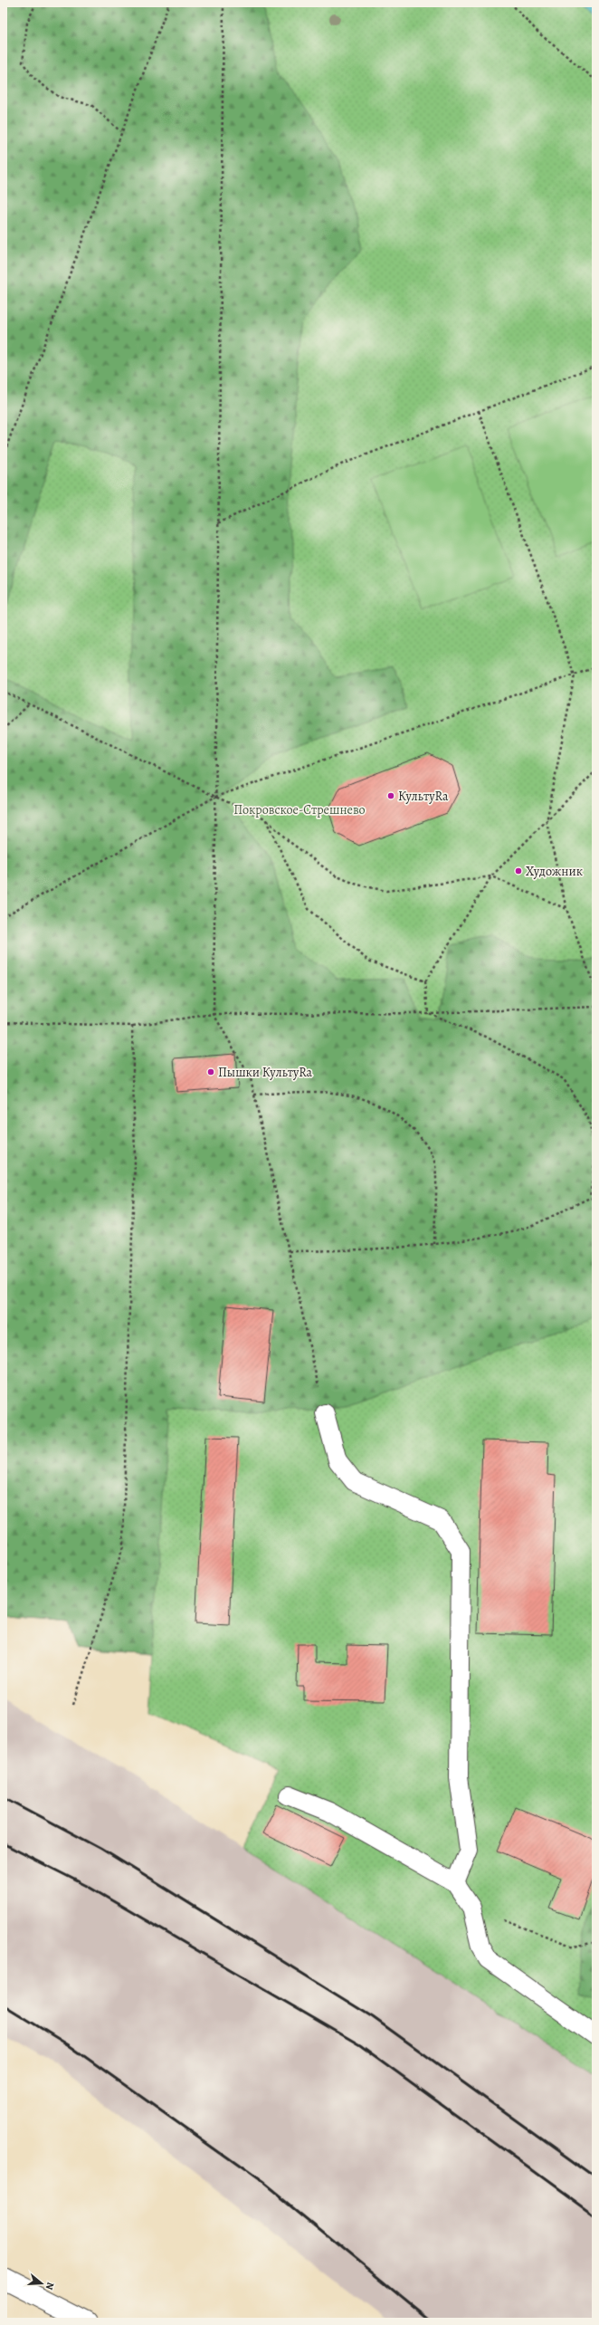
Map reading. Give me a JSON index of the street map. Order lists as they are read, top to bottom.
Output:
{
  "parks": ["Покровское-Стрешнево"],
  "places": ["КультуRа", "Художник", "Пышки КультуRa"],
  "north": "right"
}
